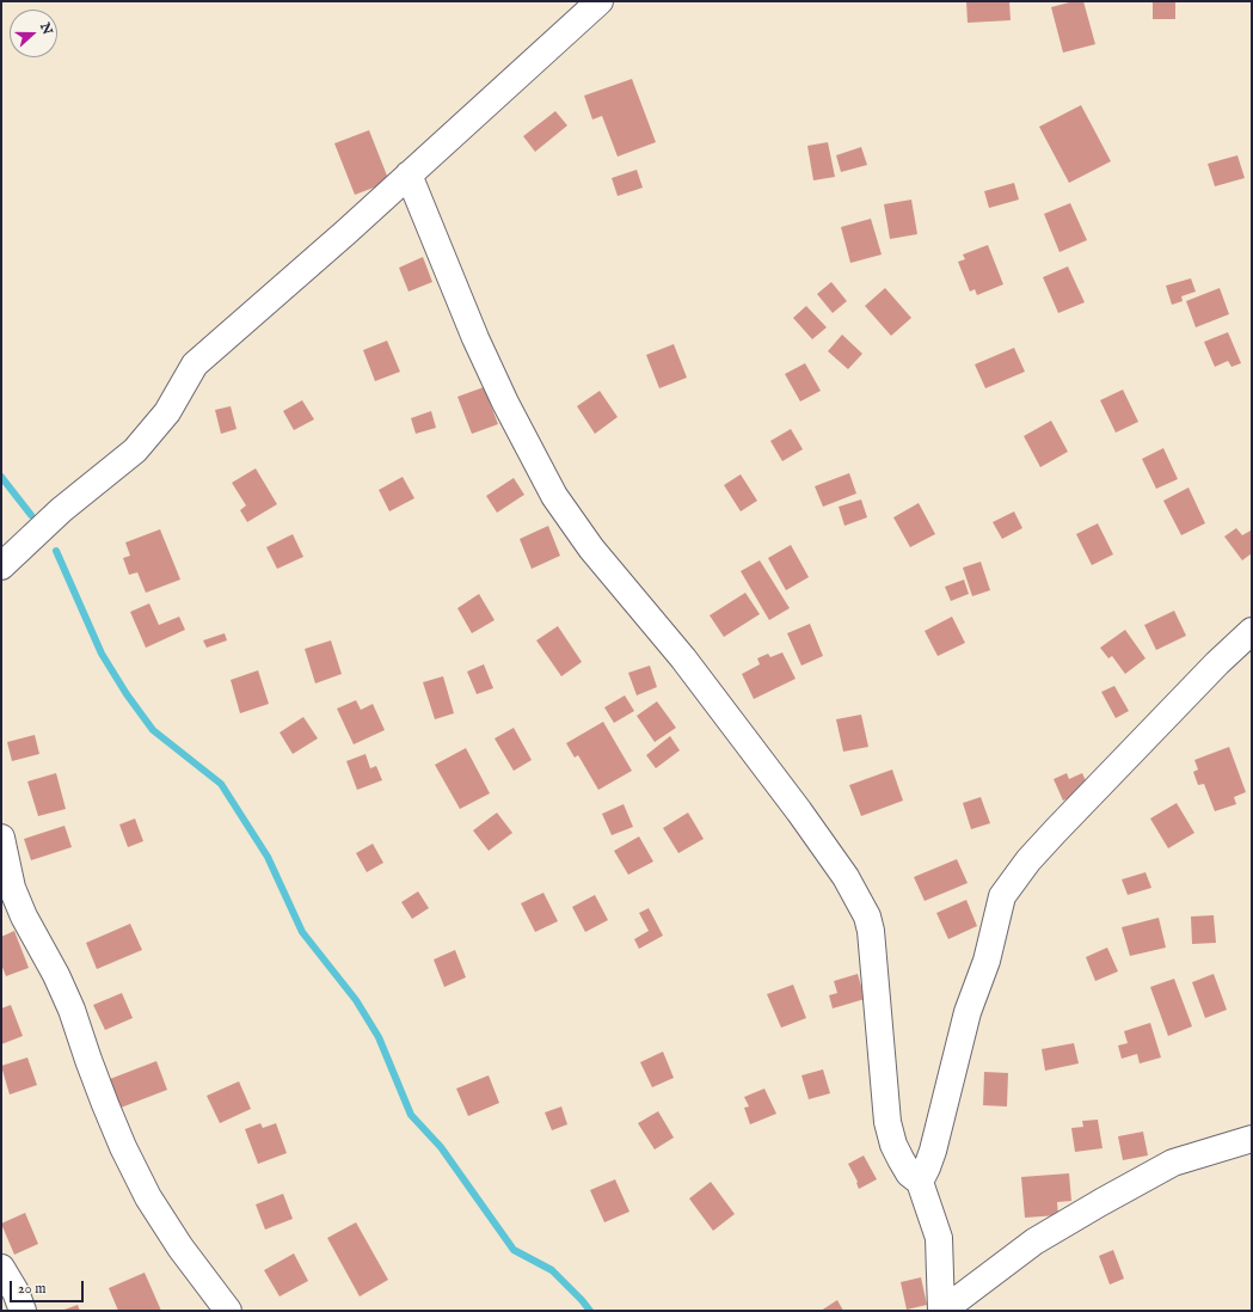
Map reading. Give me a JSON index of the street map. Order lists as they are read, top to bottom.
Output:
{
  "scale_bar": "20 m",
  "north": "right"
}
